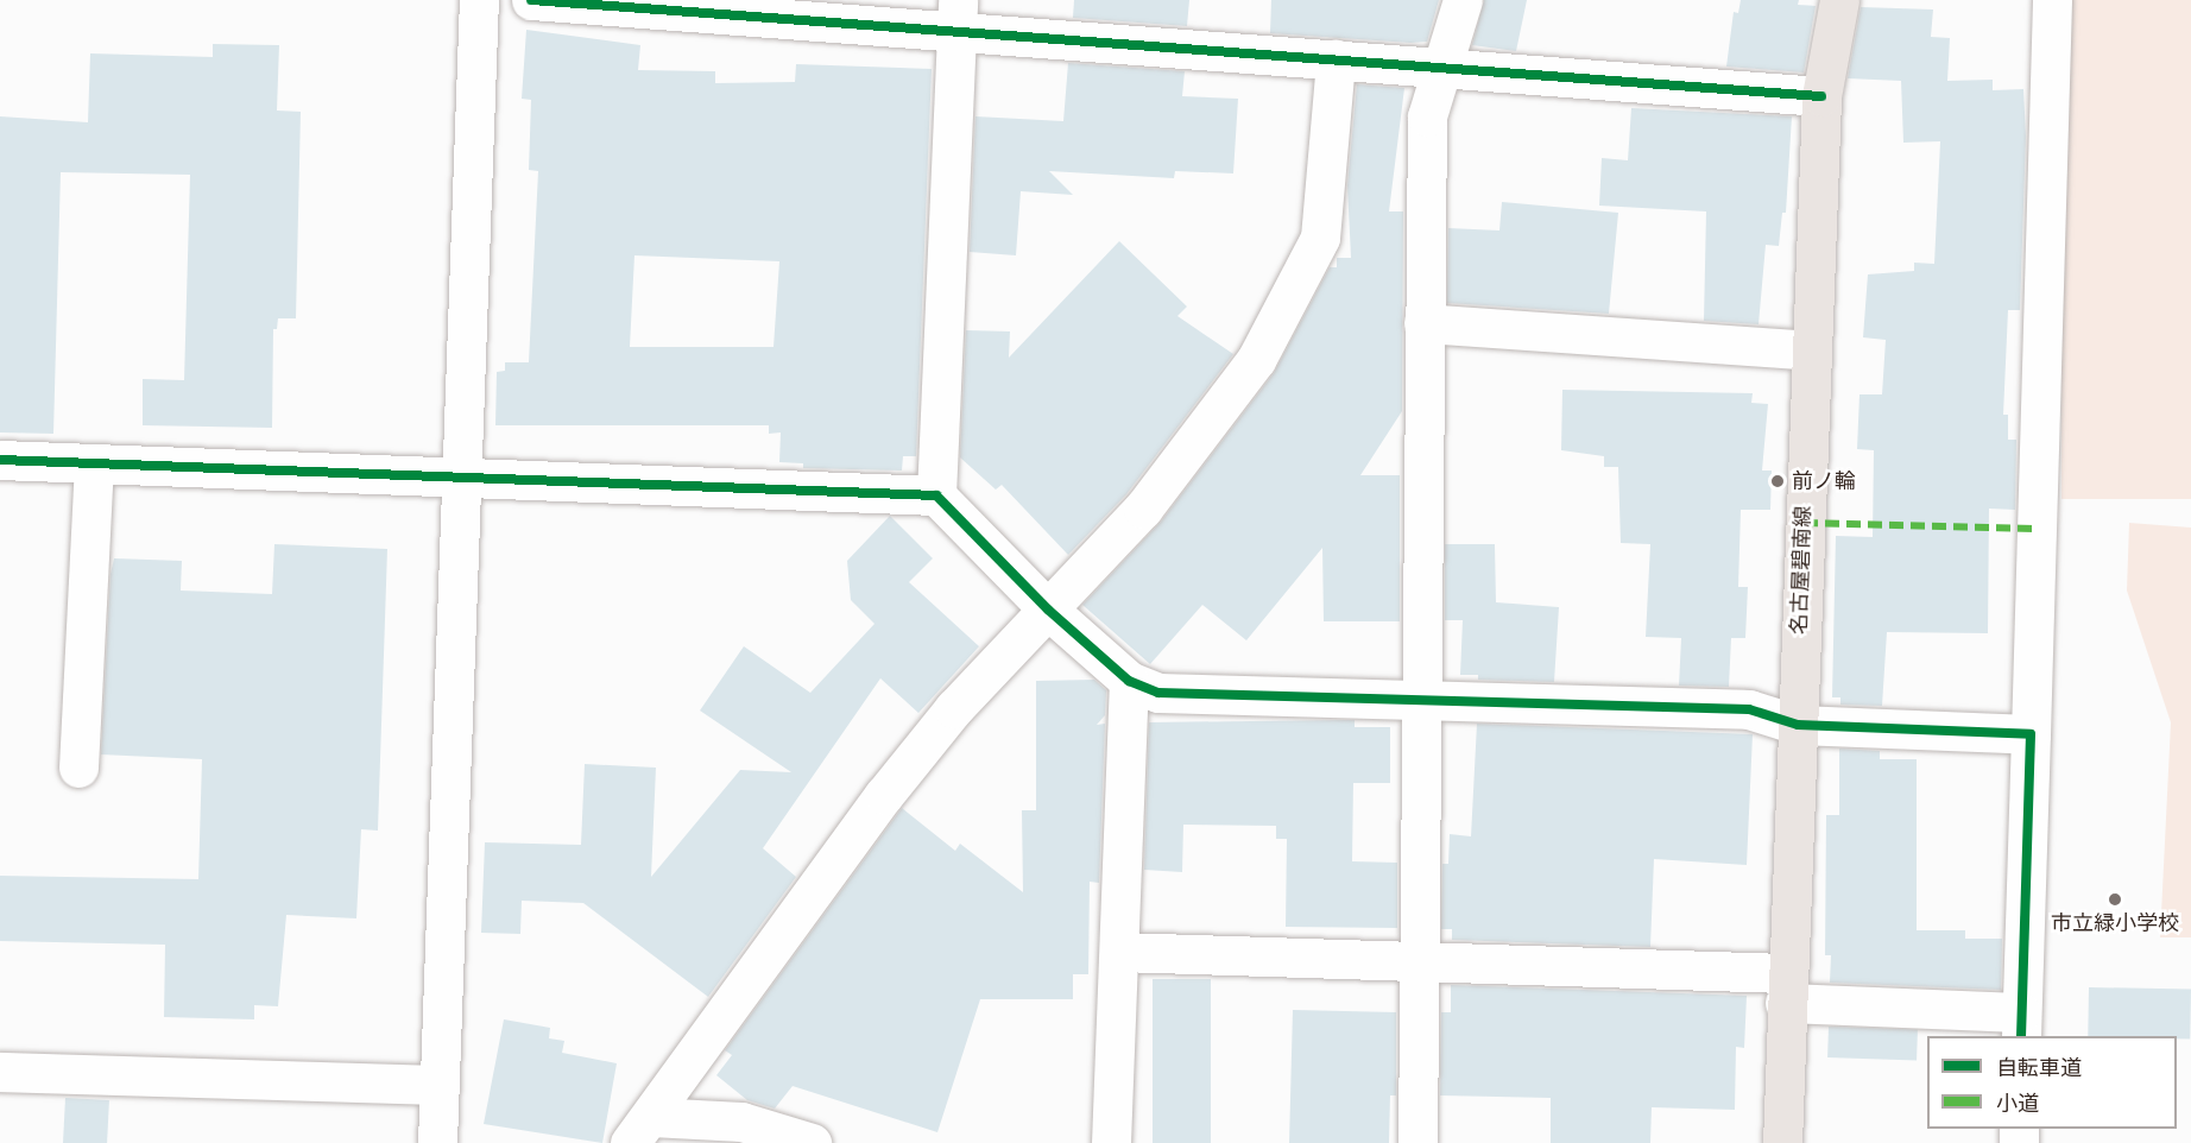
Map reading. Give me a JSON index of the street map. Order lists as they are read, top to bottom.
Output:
{
  "streets": {
    "main road": ["名古屋碧南線"]
  },
  "places": ["前ノ輪", "市立緑小学校"],
  "legend": ["自転車道", "小道"]
}
